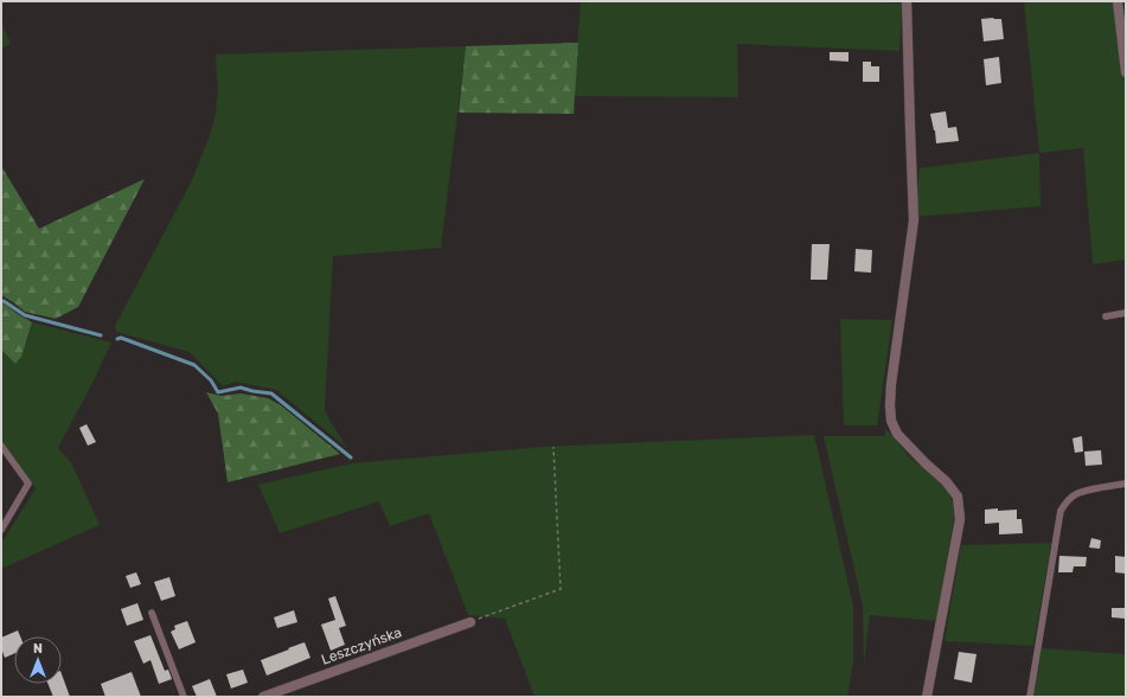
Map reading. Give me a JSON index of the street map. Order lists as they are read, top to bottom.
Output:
{
  "streets": {
    "street": ["Leszczyńska"]
  },
  "north": "top"
}
